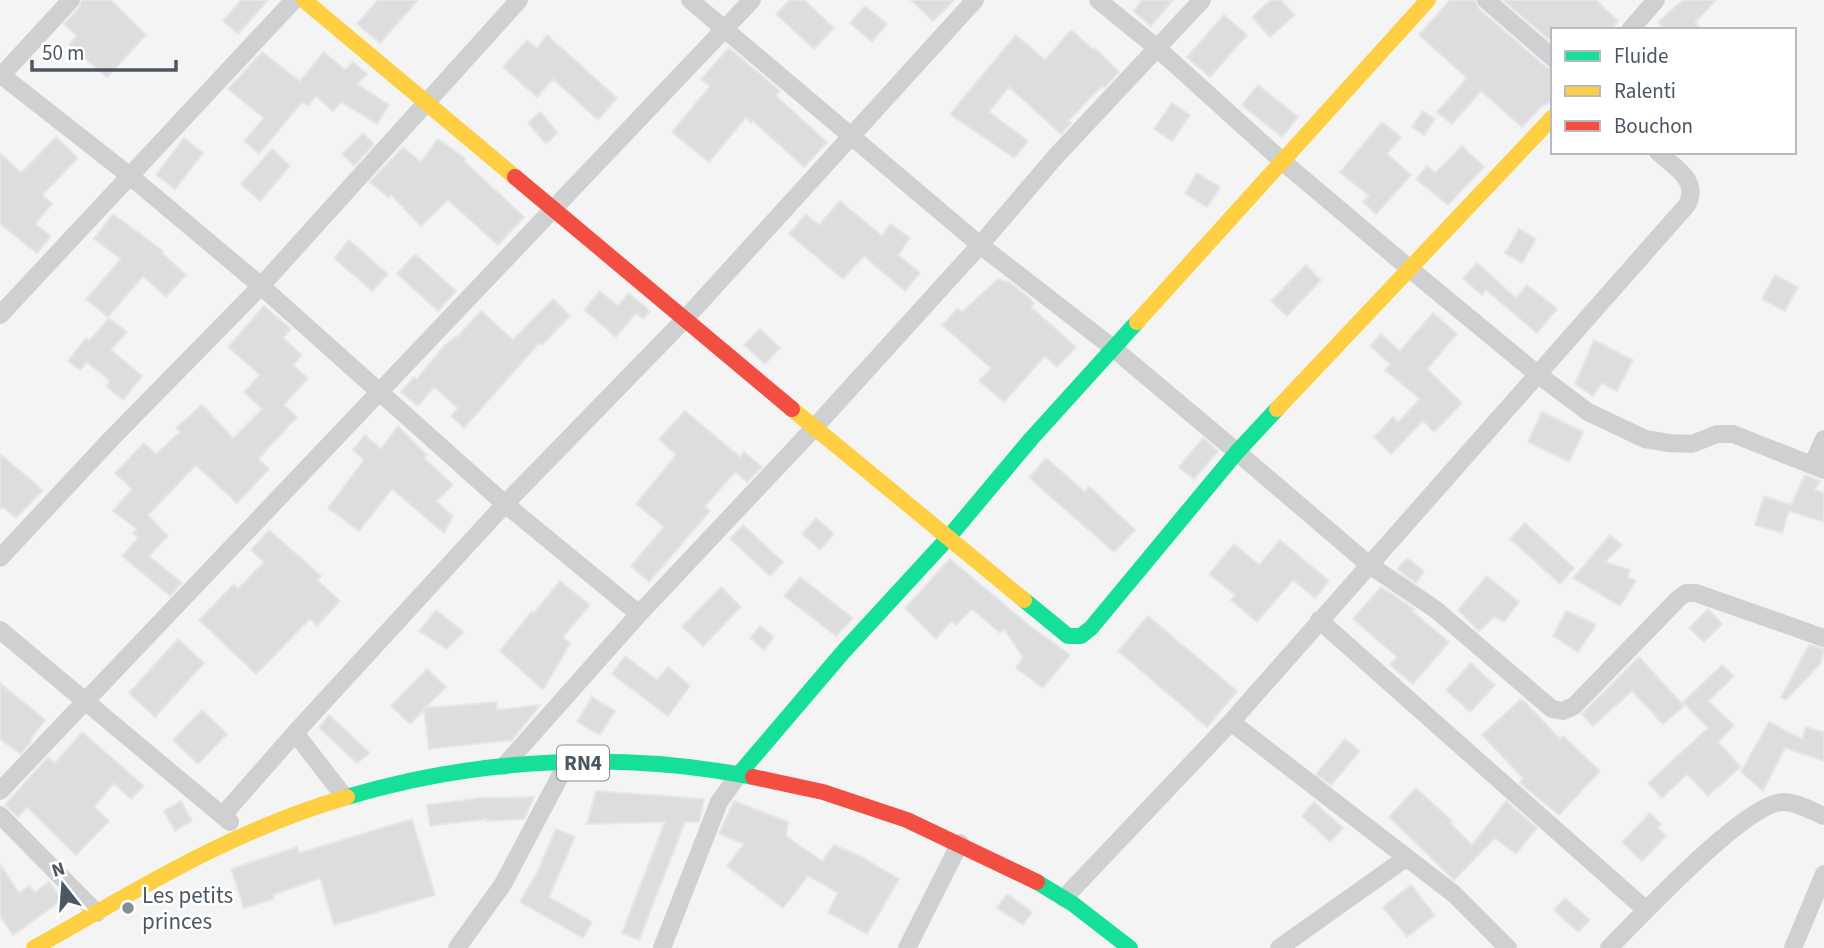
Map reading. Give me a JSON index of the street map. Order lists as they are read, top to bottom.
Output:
{
  "streets": {
    "main road": ["RN4"]
  },
  "places": ["Les petits princes"],
  "legend": ["Fluide", "Ralenti", "Bouchon"],
  "scale_bar": "50 m",
  "north": "top"
}
